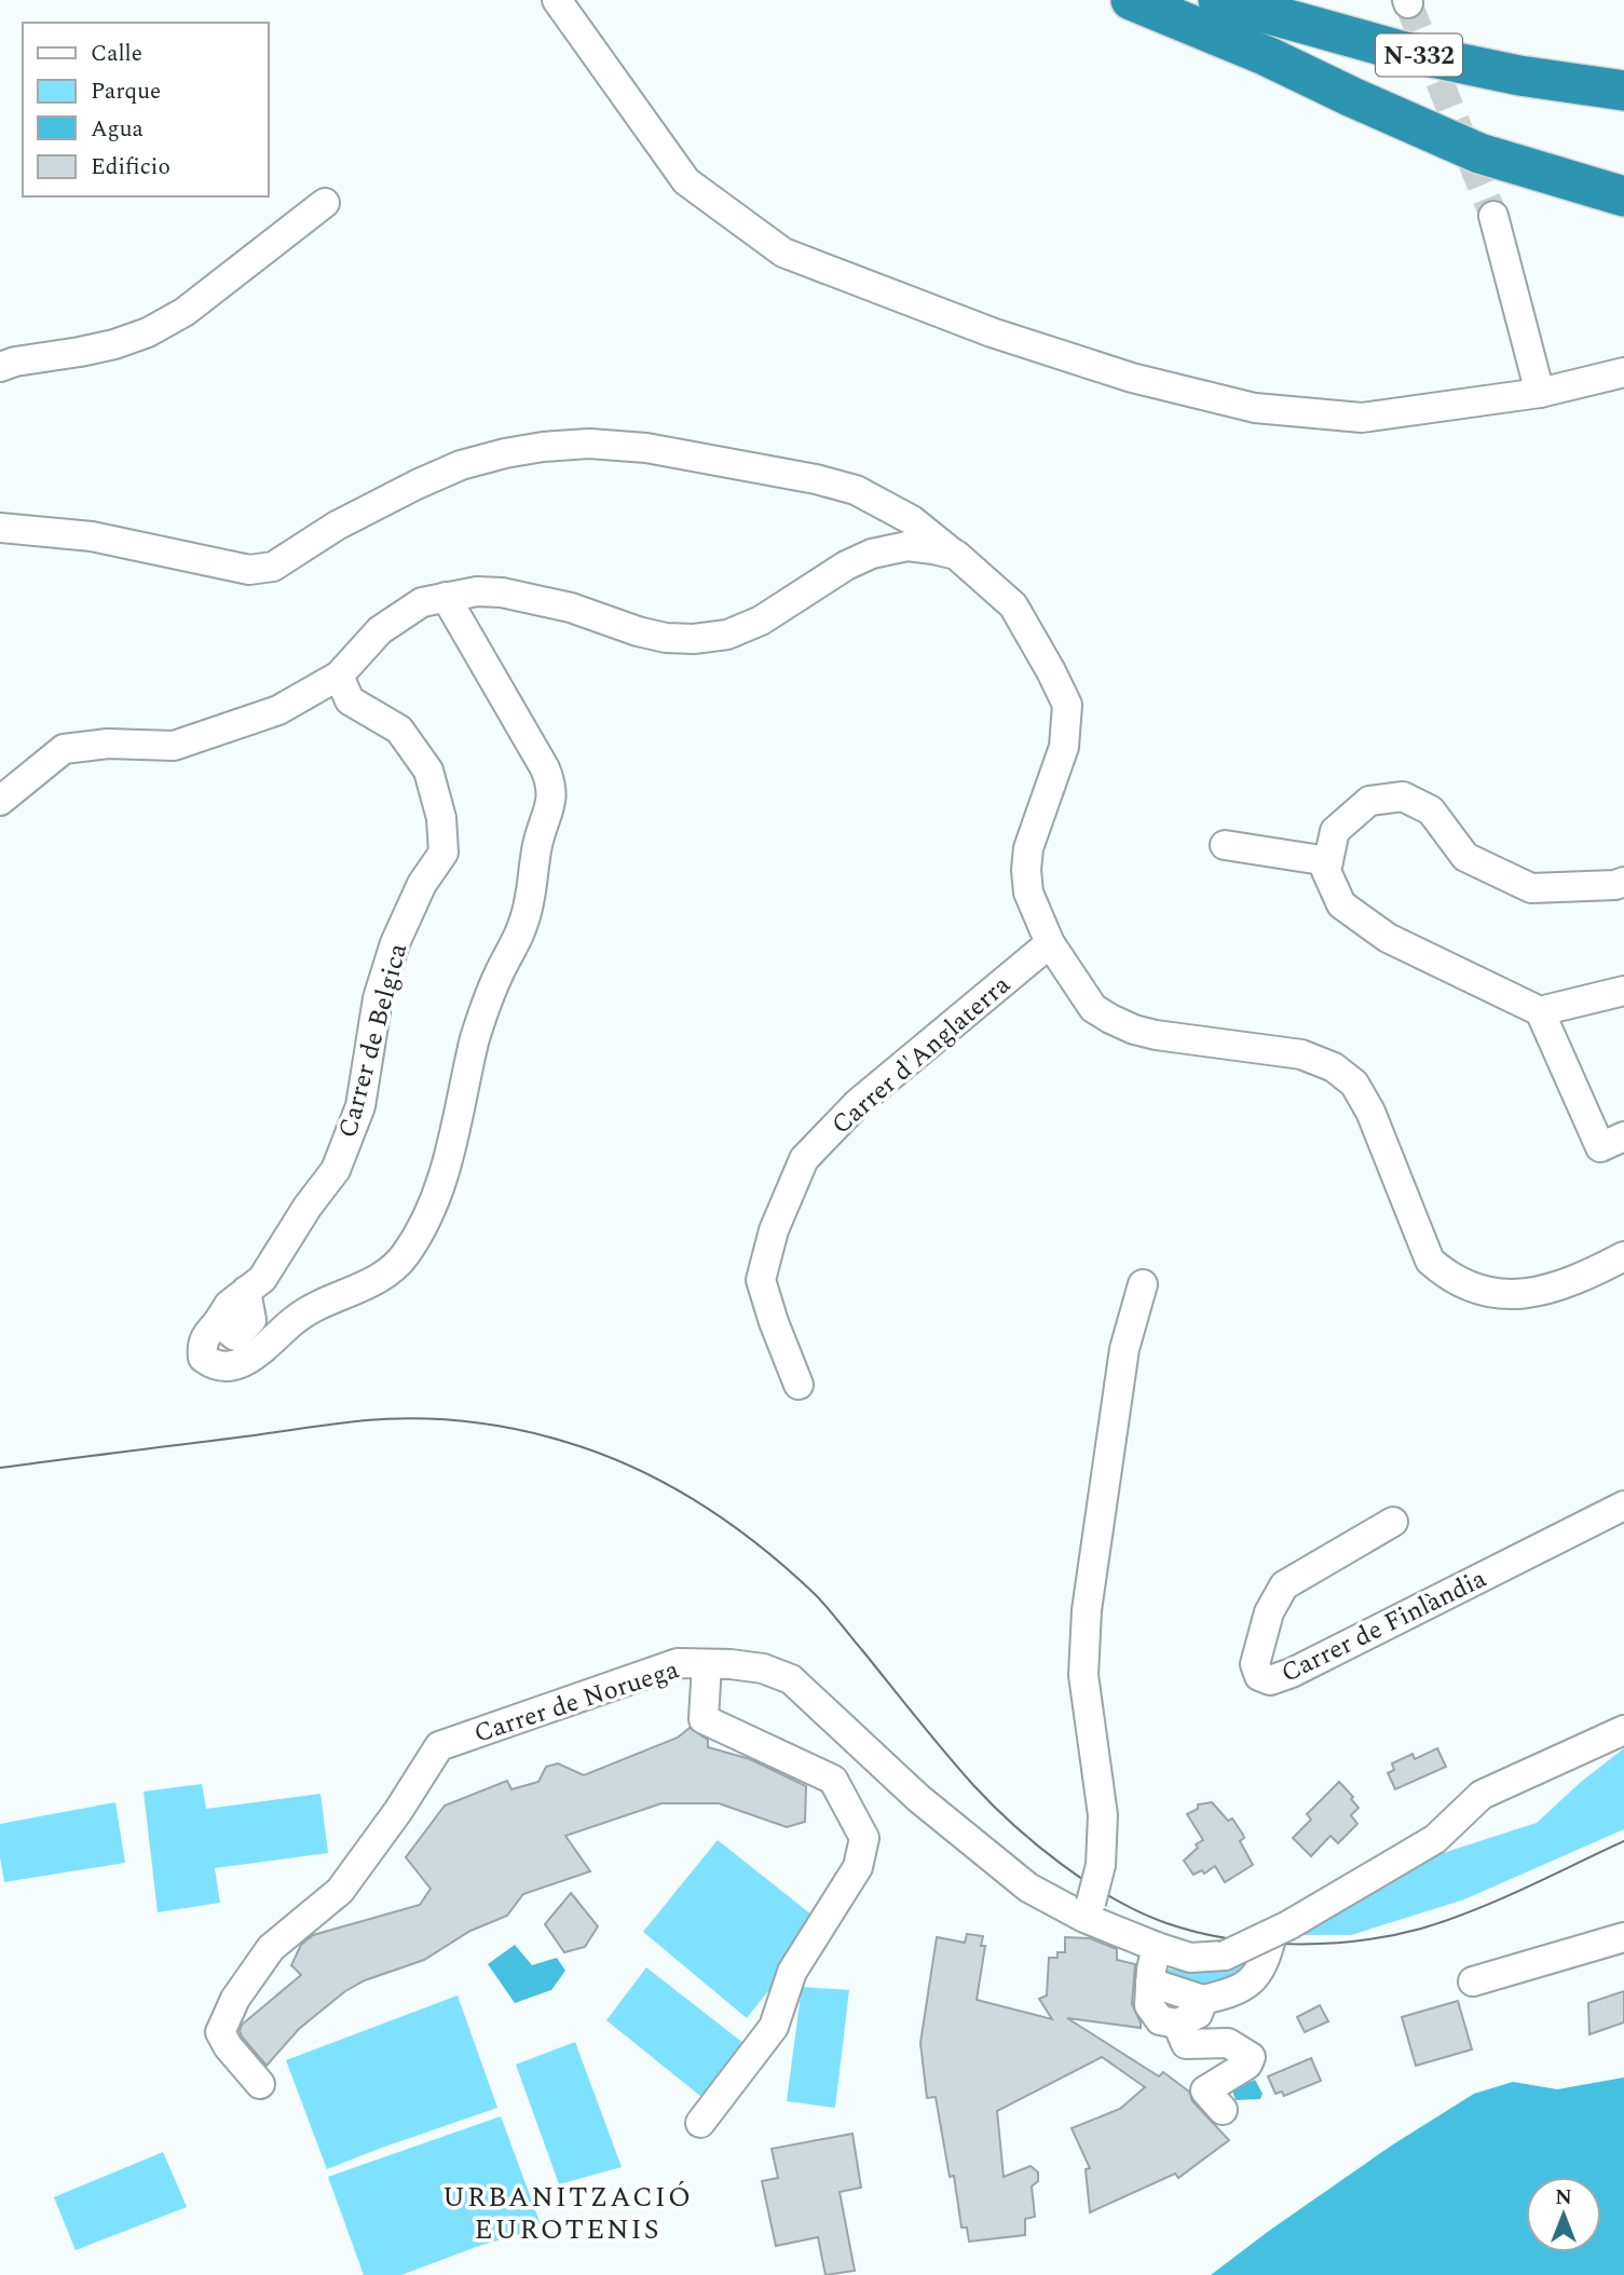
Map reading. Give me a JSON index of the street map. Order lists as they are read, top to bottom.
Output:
{
  "streets": {
    "highway": ["N-332"],
    "street": [
      "Carrer de Belgica",
      "Carrer d'Anglaterra",
      "Carrer de Finlàndia",
      "Carrer de Noruega"
    ]
  },
  "districts": ["URBANITZACIÓ EUROTENIS"],
  "legend": [
    "Calle",
    "Parque",
    "Agua",
    "Edificio"
  ],
  "north": "top"
}
